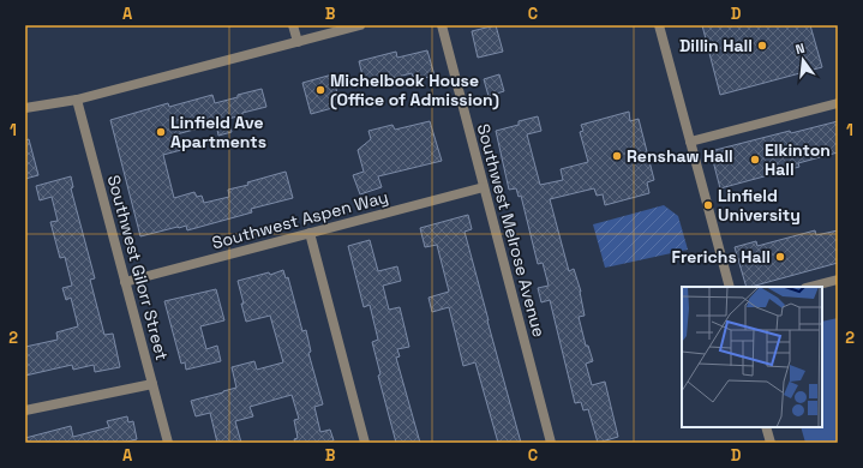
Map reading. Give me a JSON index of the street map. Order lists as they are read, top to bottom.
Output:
{
  "streets": {
    "street": ["Southwest Aspen Way", "Southwest Melrose Avenue", "Southwest Gilorr Street"]
  },
  "crossings": [
    ["Southwest Aspen Way", "Southwest Melrose Avenue"],
    ["Southwest Aspen Way", "Southwest Gilorr Street"]
  ],
  "places": [
    "Dillin Hall",
    "Michelbook House (Office of Admission)",
    "Linfield Ave Apartments",
    "Renshaw Hall",
    "Elkinton Hall",
    "Linfield University",
    "Frerichs Hall"
  ],
  "north": "top",
  "grid": {
    "columns": [
      "A",
      "B",
      "C",
      "D"
    ],
    "rows": ["1", "2"]
  }
}
